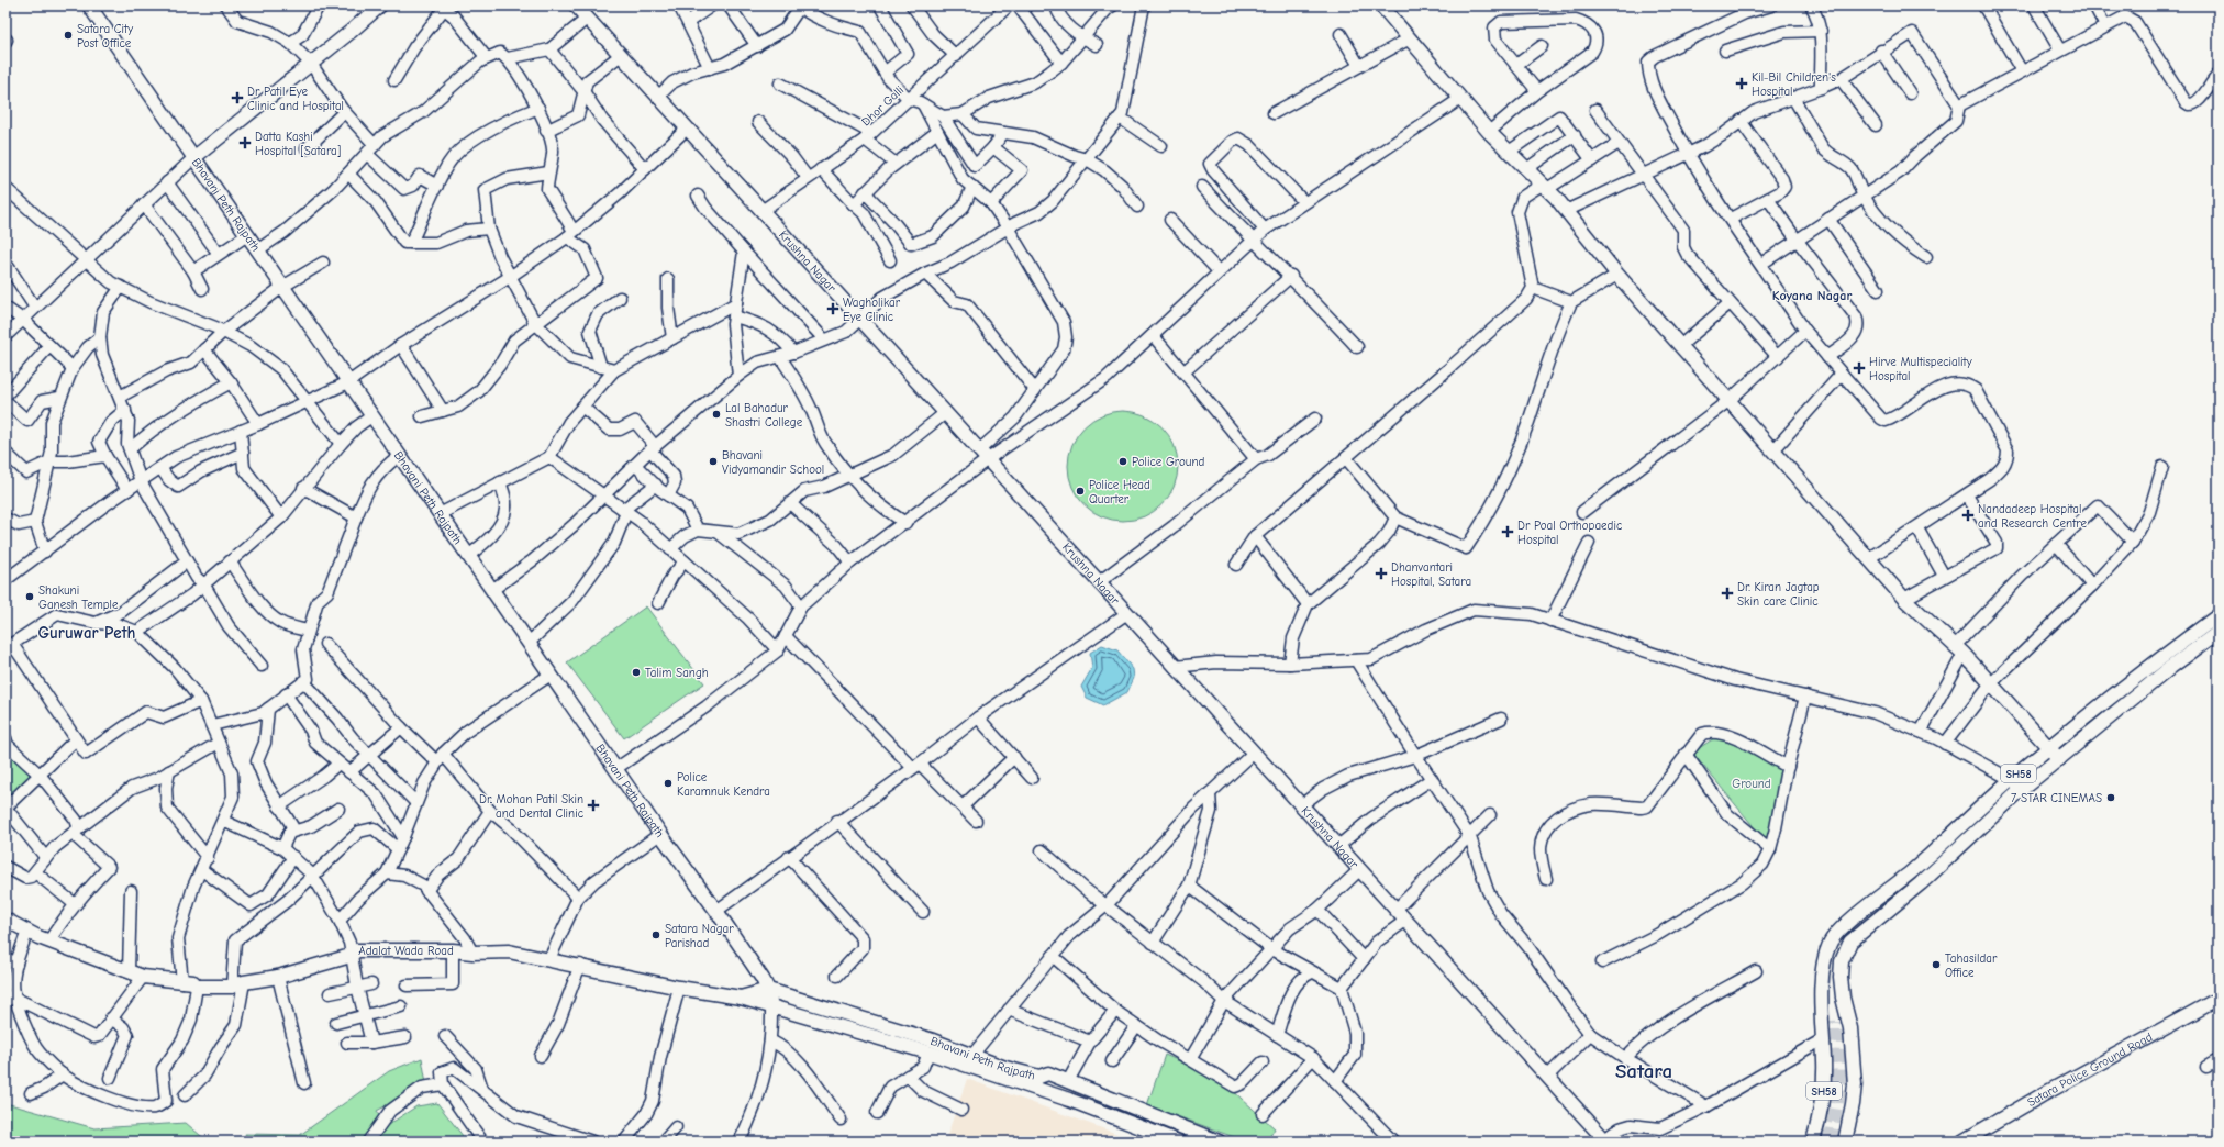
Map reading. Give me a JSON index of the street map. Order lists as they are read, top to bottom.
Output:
{
  "streets": {
    "main road": [
      "Bhavani Peth Rajpath",
      "Krushna Nagar",
      "SH58",
      "Adalat Wada Road",
      "Satara Police Ground Road"
    ],
    "street": ["Dhor Galli"]
  },
  "crossings": [
    ["Dhor Galli", "Krushna Nagar"],
    ["Bhavani Peth Rajpath", "Adalat Wada Road"]
  ],
  "districts": ["Koyana Nagar", "Guruwar Peth", "Satara"],
  "parks": ["Ground"],
  "places": {
    "other": [
      "Satara City Post Office",
      "Lal Bahadur Shastri College",
      "Bhavani Vidyamandir School",
      "Police Ground",
      "Police Head Quarter",
      "Shakuni Ganesh Temple",
      "Talim Sangh",
      "Police Karamnuk Kendra",
      "7 STAR CINEMAS",
      "Satara Nagar Parishad",
      "Tahasildar Office"
    ],
    "health": [
      "Kil-Bil Children's Hospital",
      "Dr Patil Eye Clinic and Hospital",
      "Datta Kashi Hospital [Satara]",
      "Wagholikar Eye Clinic",
      "Hirve Multispeciality Hospital",
      "Nandadeep Hospital and Research Centre",
      "Dr Poal Orthopaedic Hospital",
      "Dhanvantari Hospital, Satara",
      "Dr. Kiran Jagtap Skin care Clinic",
      "Dr. Mohan Patil Skin and Dental Clinic"
    ]
  }
}
